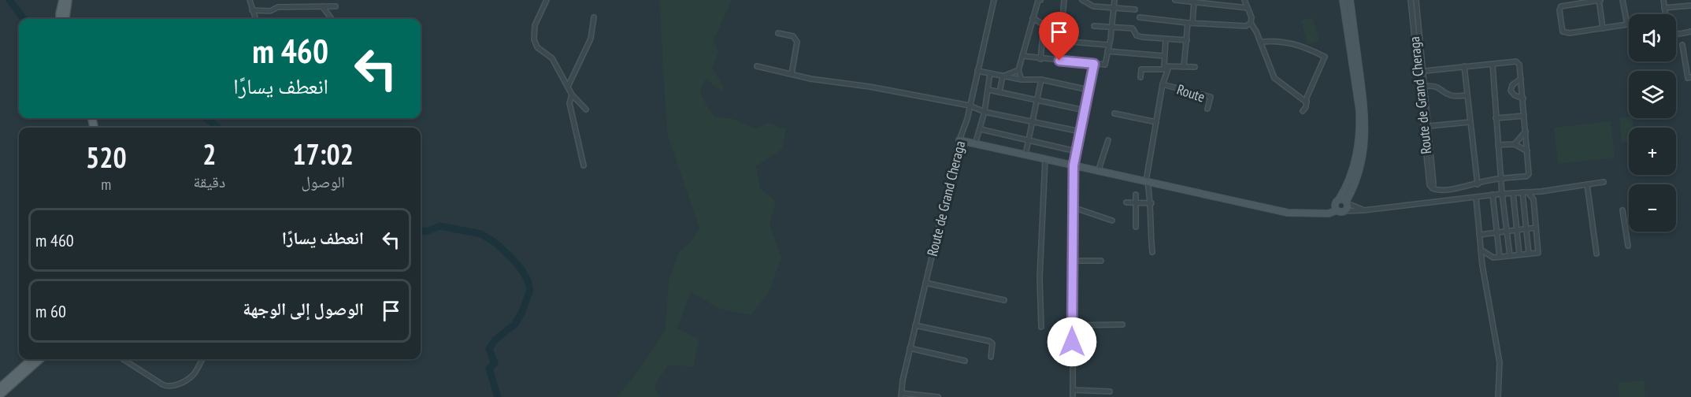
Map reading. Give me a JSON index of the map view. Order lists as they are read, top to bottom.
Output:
{
  "streets": {
    "street": ["Route", "Route de Grand Cheraga"]
  },
  "page": {
    "map_buttons": ["+", "−"],
    "turn": ["460 m", "انعطف يسارًا"],
    "eta": [
      "17:02",
      "الوصول",
      "2",
      "دقيقة",
      "520",
      "m"
    ],
    "list": [
      {
        "name": "انعطف يسارًا",
        "value": "460 m"
      },
      {
        "name": "الوصول إلى الوجهة",
        "value": "60 m"
      }
    ]
  }
}
